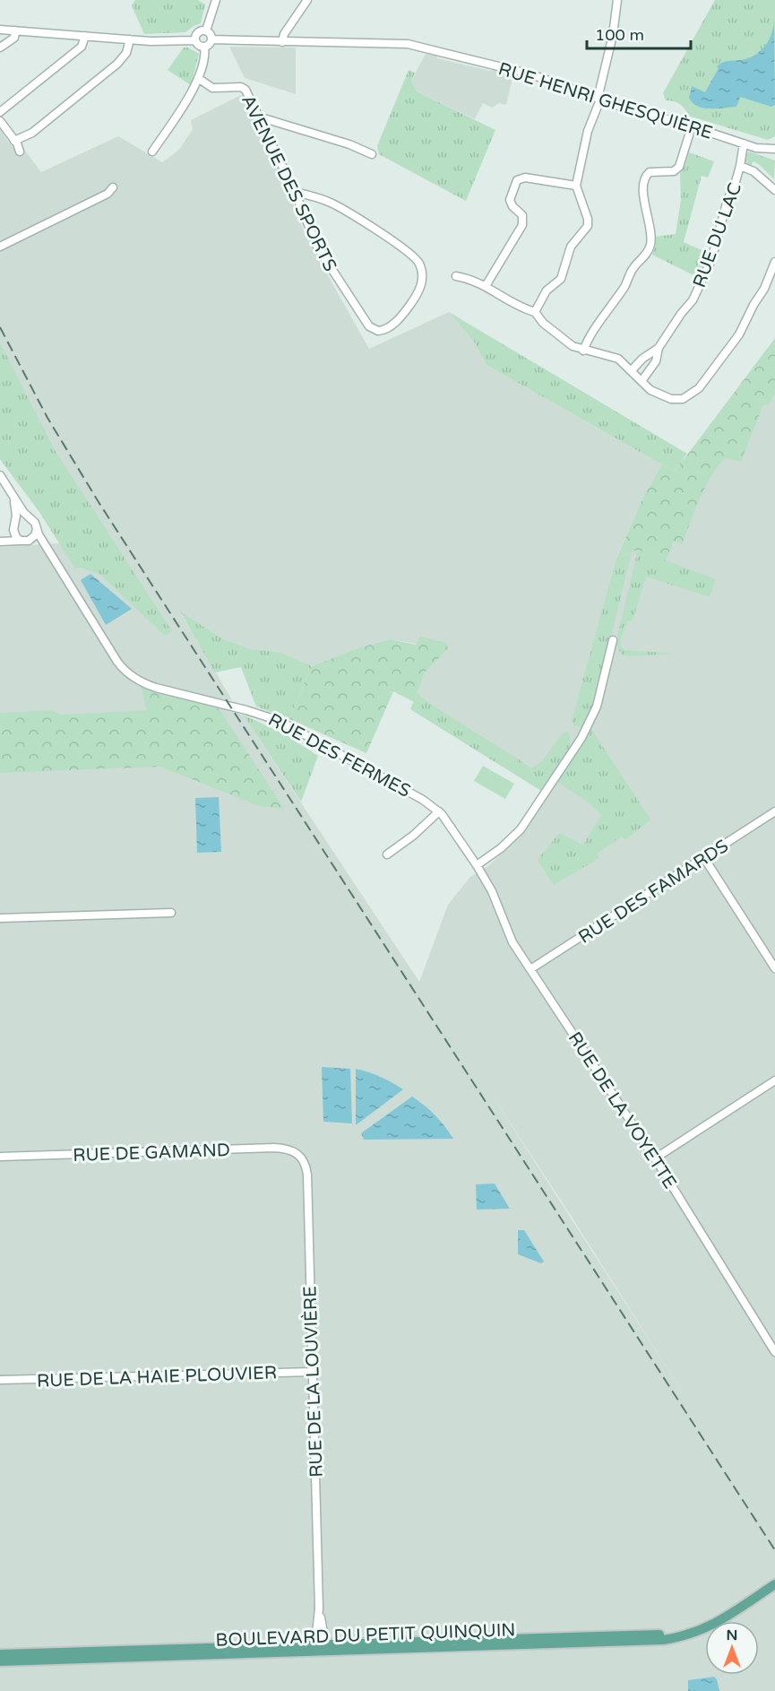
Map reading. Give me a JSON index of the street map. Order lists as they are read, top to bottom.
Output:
{
  "streets": {
    "main road": ["BOULEVARD DU PETIT QUINQUIN"],
    "street": [
      "RUE HENRI GHESQUIÈRE",
      "AVENUE DES SPORTS",
      "RUE DU LAC",
      "RUE DES FERMES",
      "RUE DES FAMARDS",
      "RUE DE LA VOYETTE",
      "RUE DE GAMAND",
      "RUE DE LA HAIE PLOUVIER",
      "RUE DE LA LOUVIÈRE"
    ]
  },
  "crossings": [
    ["RUE HENRI GHESQUIÈRE", "RUE DU LAC"],
    ["RUE DES FERMES", "RUE DE LA VOYETTE"],
    ["RUE DES FAMARDS", "RUE DE LA VOYETTE"],
    ["RUE DE GAMAND", "RUE DE LA LOUVIÈRE"],
    ["RUE DE LA HAIE PLOUVIER", "RUE DE LA LOUVIÈRE"],
    ["RUE DE LA LOUVIÈRE", "BOULEVARD DU PETIT QUINQUIN"]
  ],
  "scale_bar": "100 m",
  "north": "top"
}
